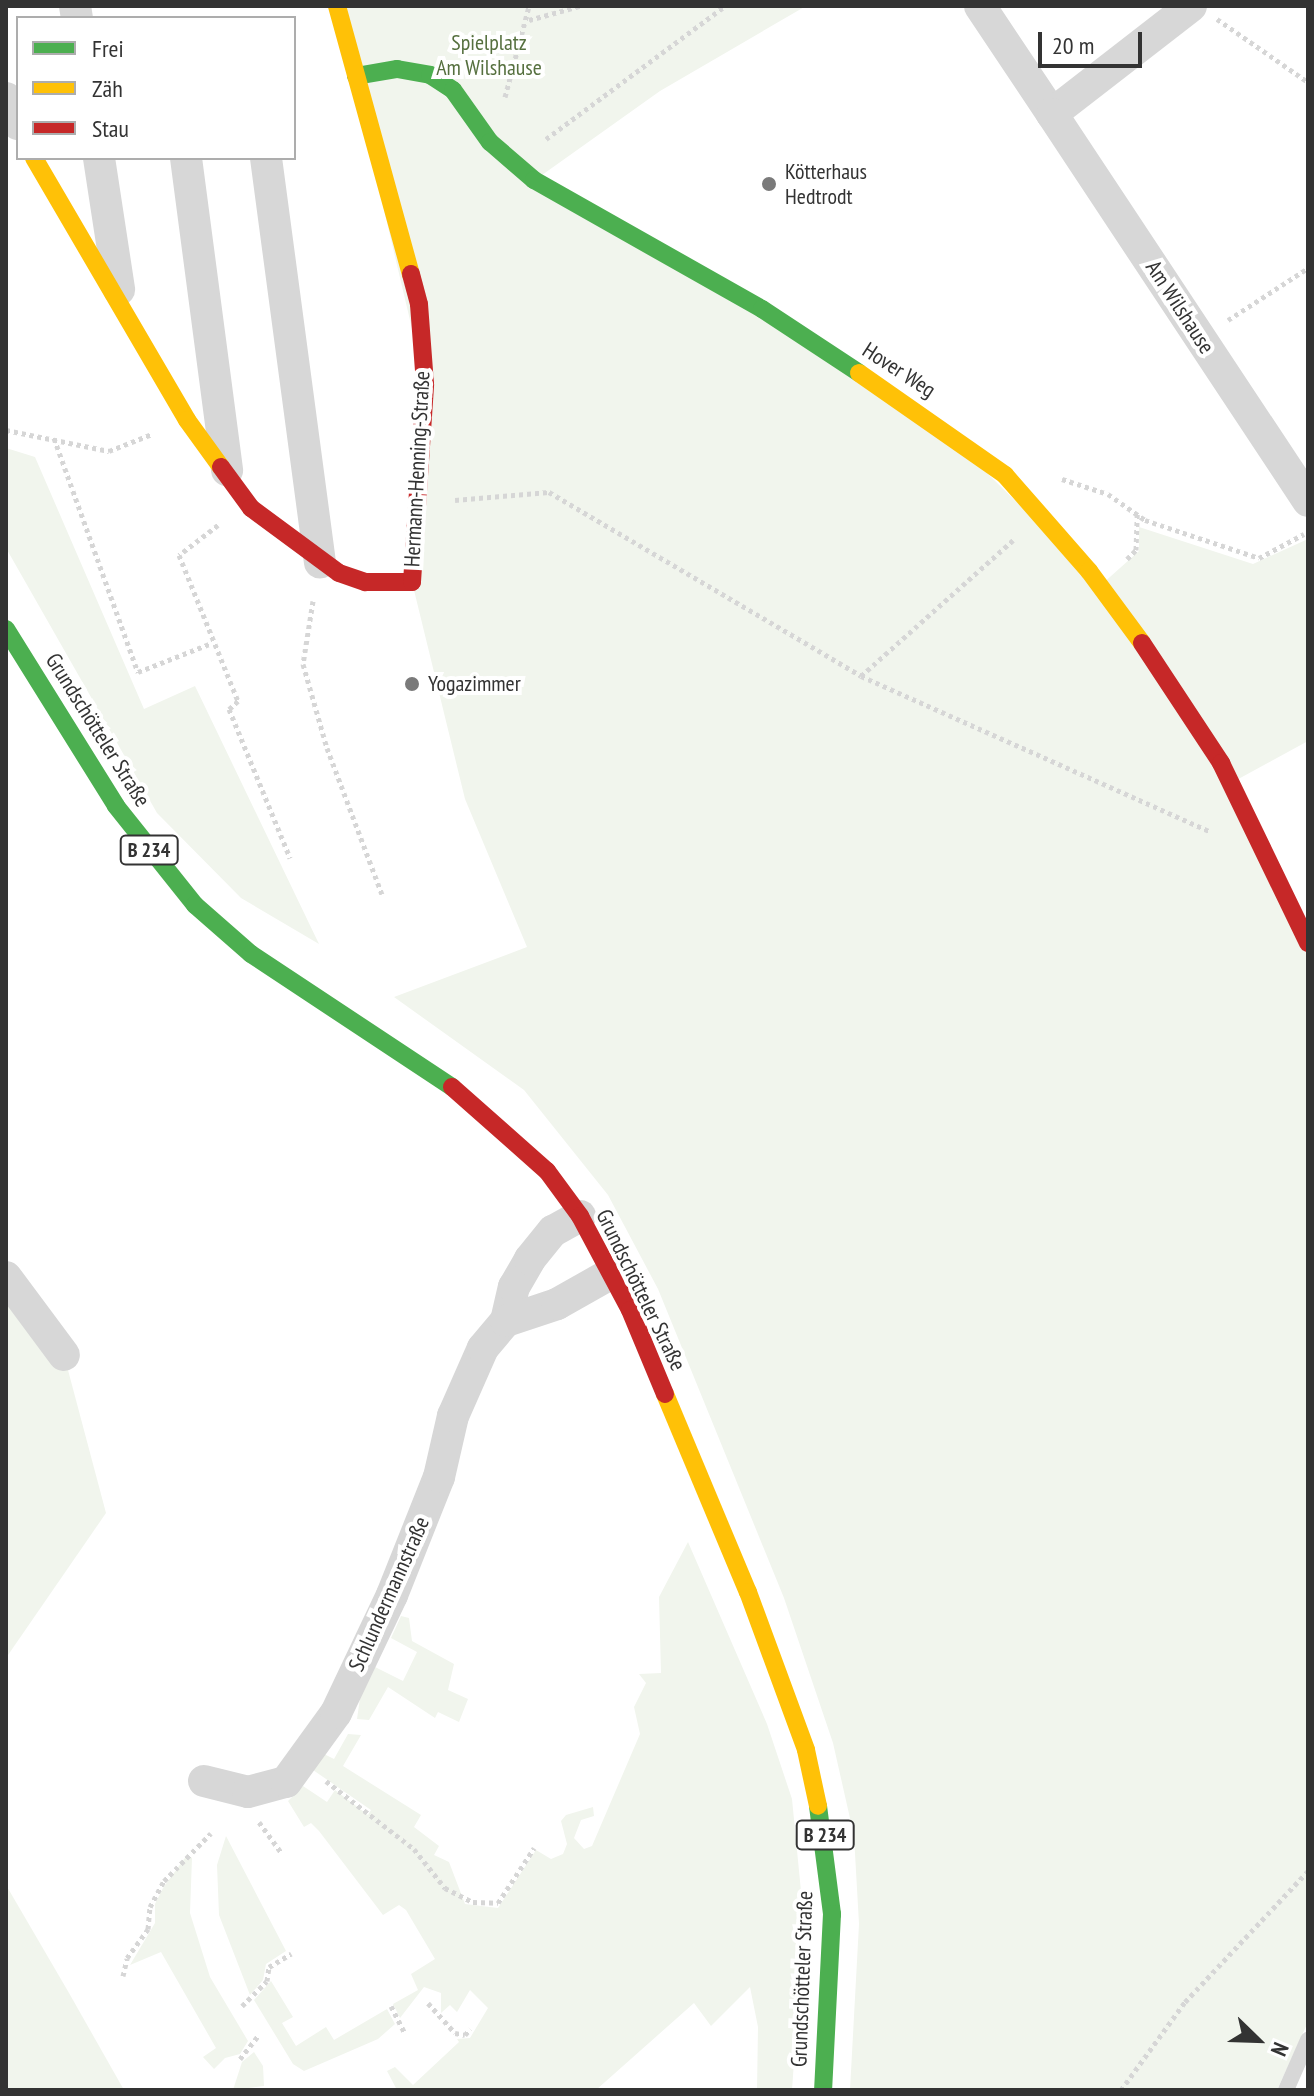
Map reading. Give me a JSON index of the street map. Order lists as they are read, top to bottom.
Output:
{
  "streets": {
    "street": [
      "Am Wilshause",
      "Hover Weg",
      "Hermann-Henning-Straße",
      "Grundschötteler Straße",
      "B 234",
      "Schlundermannstraße"
    ]
  },
  "crossings": [
    ["Hover Weg", "Hermann-Henning-Straße"],
    ["Grundschötteler Straße", "Schlundermannstraße"]
  ],
  "parks": ["Spielplatz Am Wilshause"],
  "places": ["Kötterhaus Hedtrodt", "Yogazimmer"],
  "legend": ["Frei", "Zäh", "Stau"],
  "scale_bar": "20 m",
  "north": "bottom right"
}
